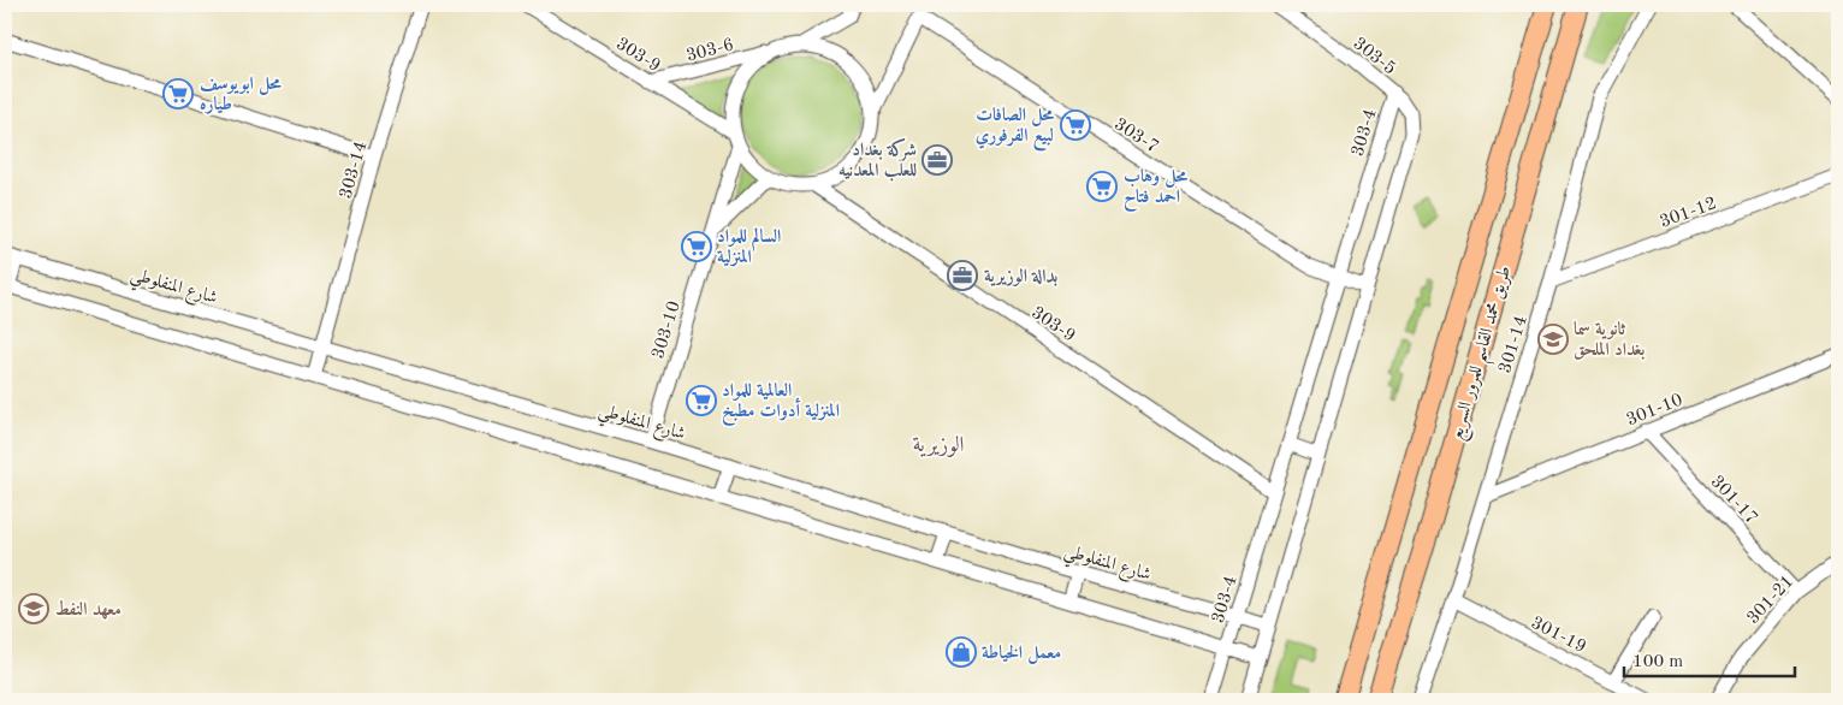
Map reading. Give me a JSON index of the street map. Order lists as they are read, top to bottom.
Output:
{
  "streets": {
    "highway": ["طريق محمد القاسم للمرور السريع"],
    "street": [
      "303-6",
      "303-9",
      "303-5",
      "303-4",
      "303-7",
      "303-14",
      "301-12",
      "شارع المنفلوطي",
      "303-10",
      "301-14",
      "301-10",
      "301-17",
      "301-21",
      "301-19"
    ]
  },
  "crossings": [
    ["303-6", "303-9"],
    ["303-6", "303-10"],
    ["303-9", "303-4"],
    ["303-9", "303-10"],
    ["303-5", "303-4"],
    ["303-4", "303-7"],
    ["303-4", "شارع المنفلوطي"],
    ["303-14", "شارع المنفلوطي"],
    ["301-12", "301-14"],
    ["شارع المنفلوطي", "303-10"],
    ["301-14", "301-10"],
    ["301-14", "301-19"],
    ["301-10", "301-17"],
    ["301-17", "301-21"]
  ],
  "districts": ["الوزيرية"],
  "places": {
    "supermarket": [
      "محل ابويوسف طياره",
      "محل الصافات لبيع الفرفوري",
      "محل وهاب احمد فتاح",
      "السالم للمواد المنزلية",
      "العالمية للمواد المنزلية أدوات مطبخ"
    ],
    "office": ["شركة بغداد للعلب المعدنيه", "بدالة الوزيرية"],
    "school or university": ["ثانوية سما بغداد الملحق", "معهد النفط"],
    "shop": ["معمل الخياطة"]
  },
  "scale_bar": "100 m"
}
